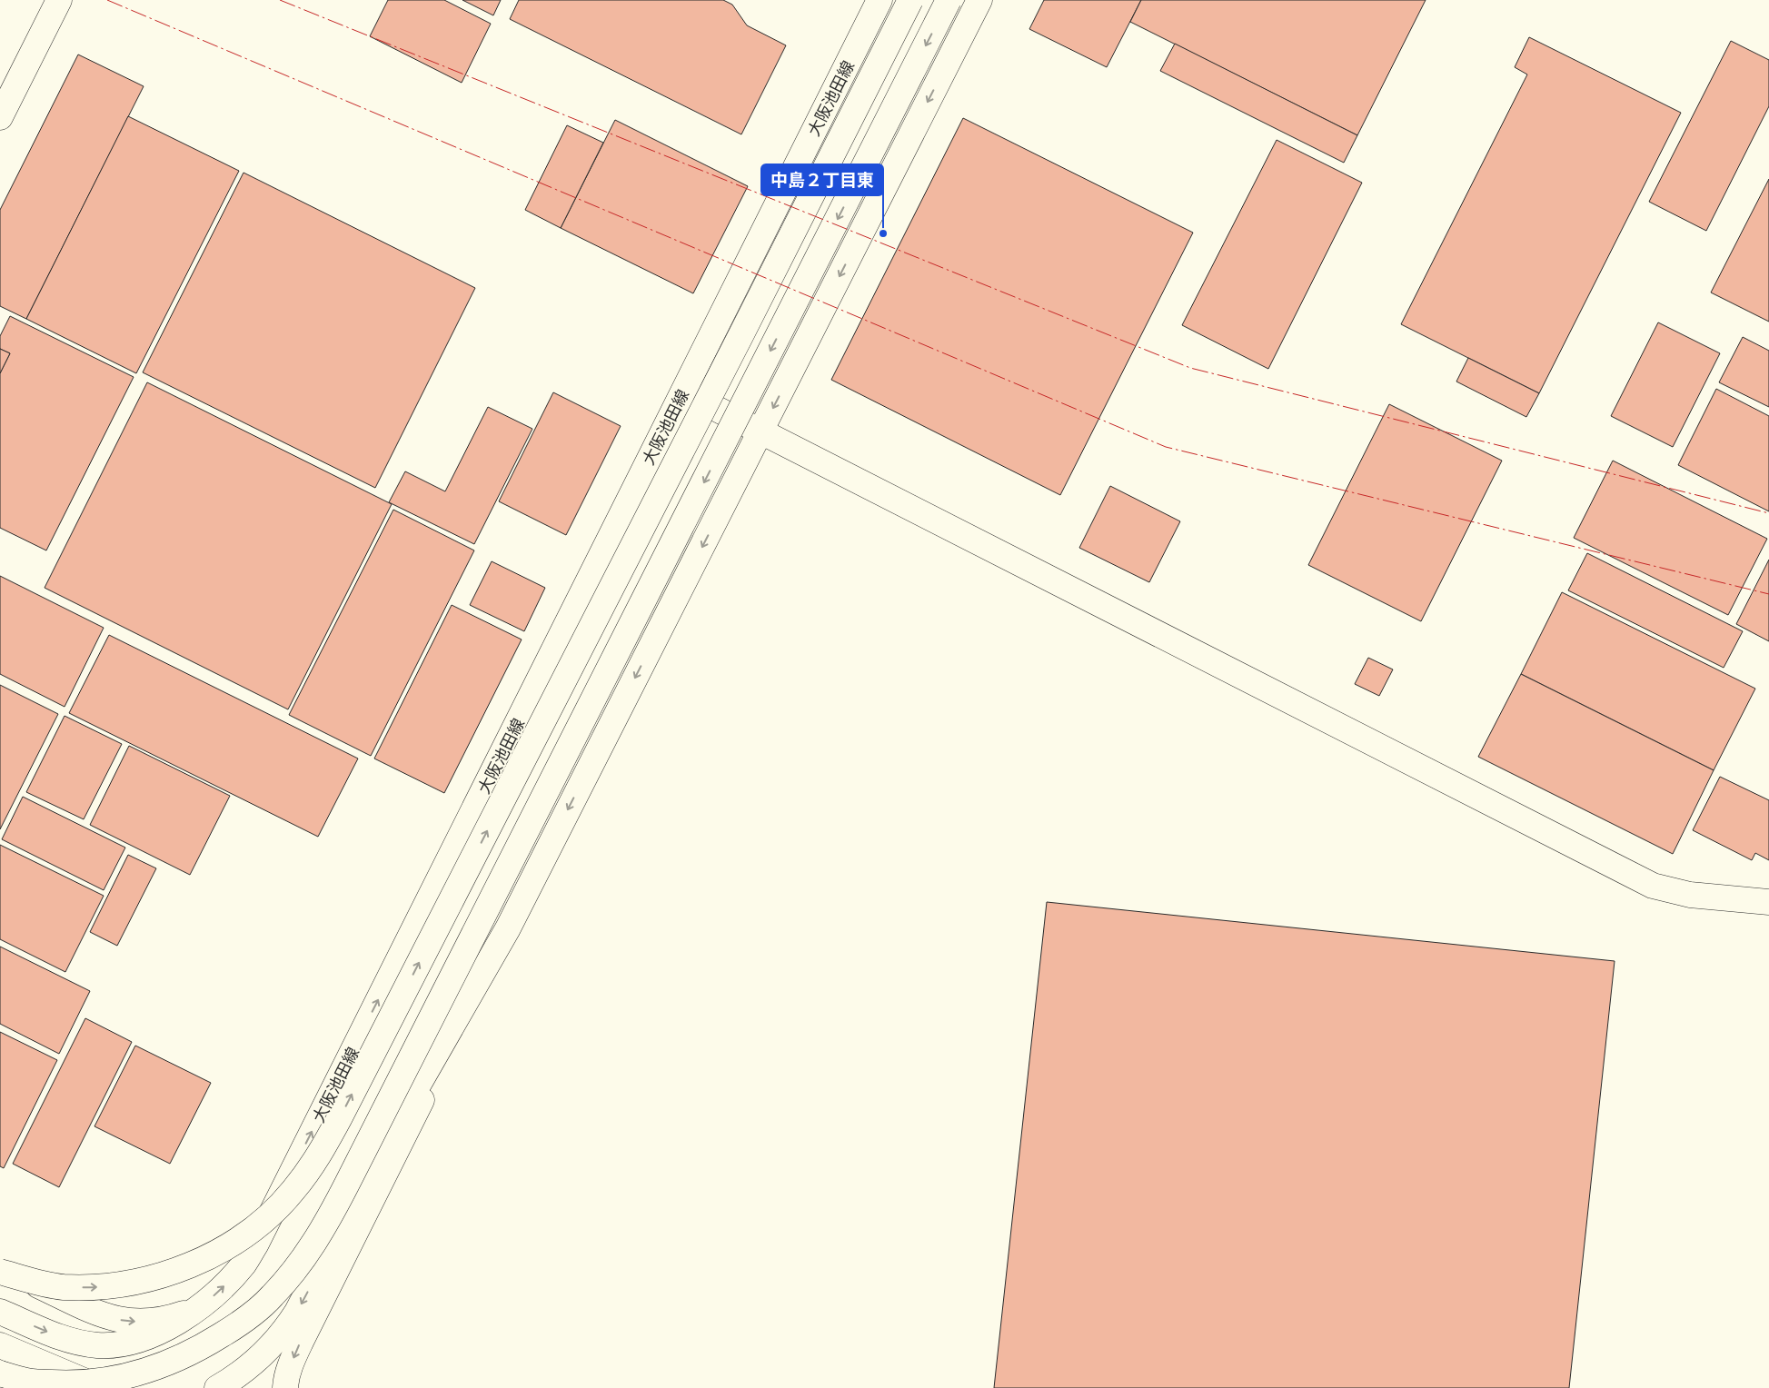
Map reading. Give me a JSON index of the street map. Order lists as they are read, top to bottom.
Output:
{
  "streets": {
    "main road": ["大阪池田線"]
  },
  "places": ["中島２丁目東"]
}
